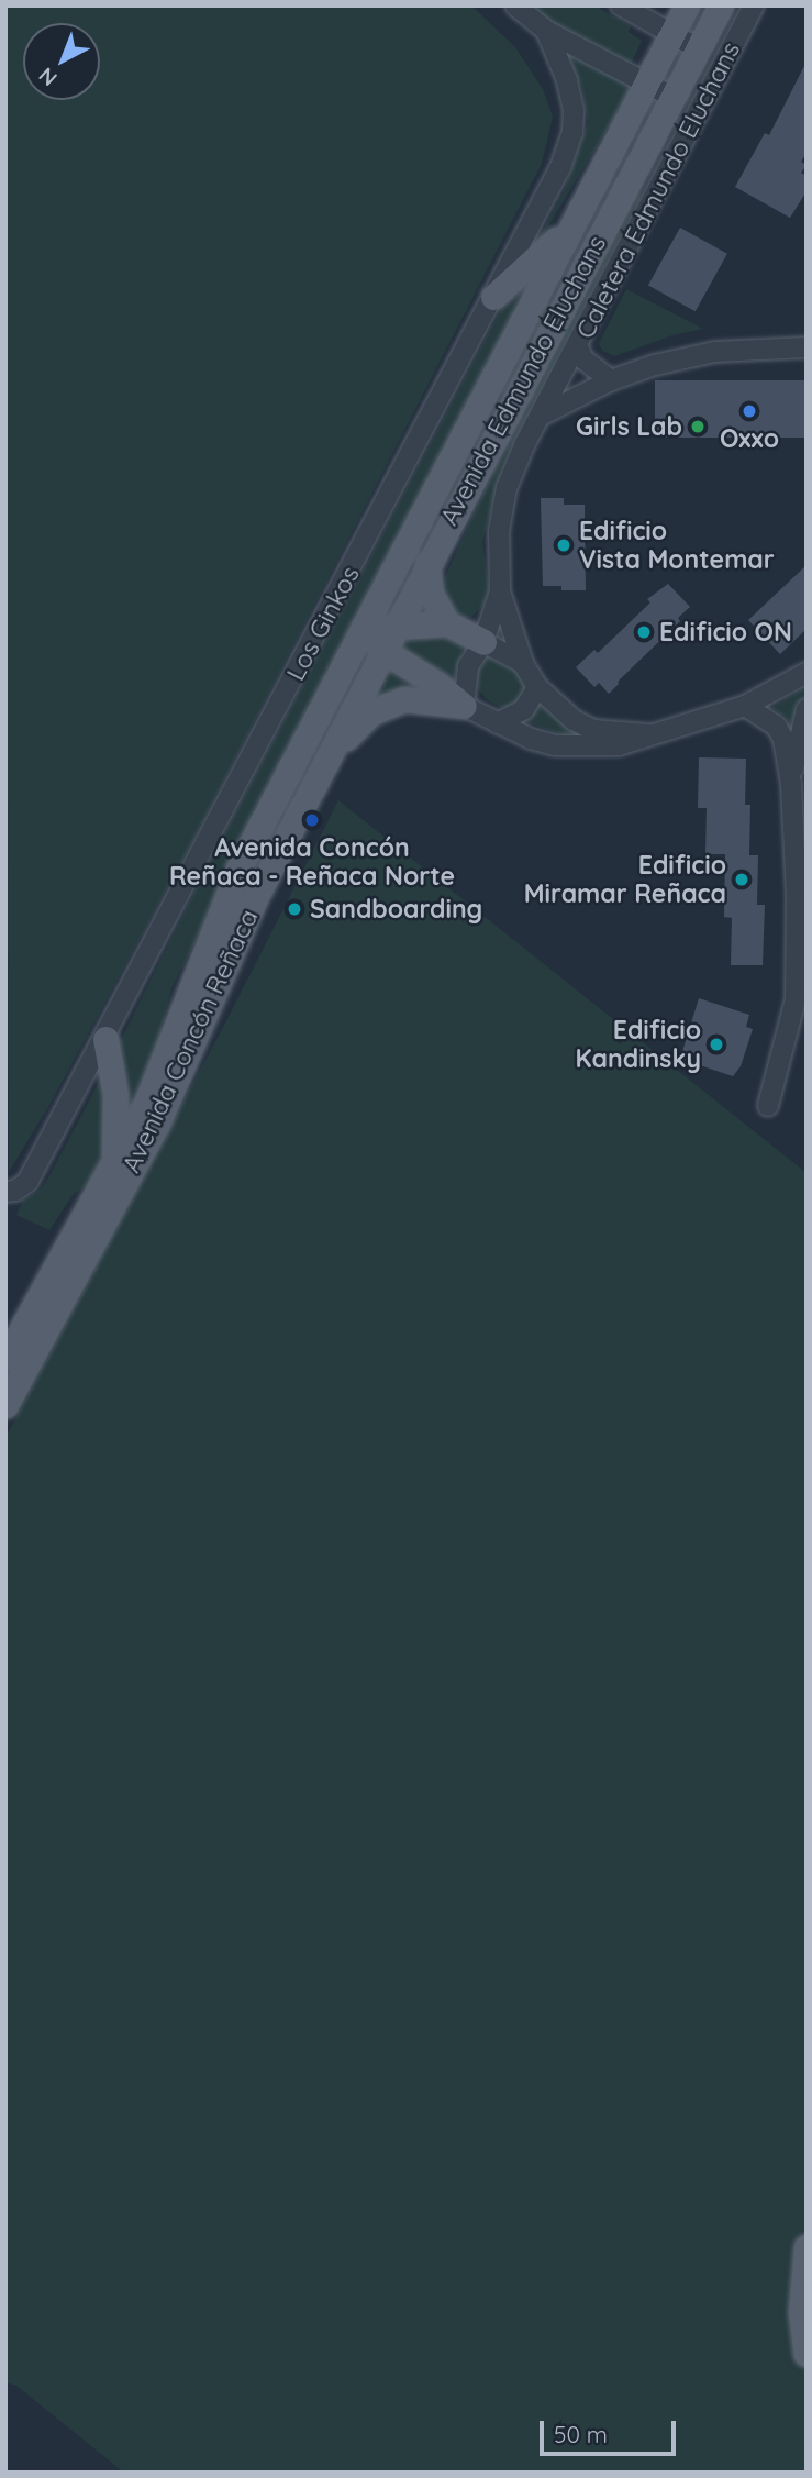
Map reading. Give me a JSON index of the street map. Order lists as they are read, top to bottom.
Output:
{
  "streets": {
    "main road": ["Avenida Edmundo Eluchans", "Avenida Concón Reñaca"],
    "street": ["Caletera Edmundo Eluchans", "Los Ginkos"]
  },
  "crossings": [
    ["Avenida Edmundo Eluchans", "Avenida Concón Reñaca"]
  ],
  "places": [
    "Oxxo",
    "Girls Lab",
    "Edificio Vista Montemar",
    "Edificio ON",
    "Avenida Concón Reñaca - Reñaca Norte",
    "Edificio Miramar Reñaca",
    "Sandboarding",
    "Edificio Kandinsky"
  ],
  "scale_bar": "50 m",
  "north": "bottom left"
}
